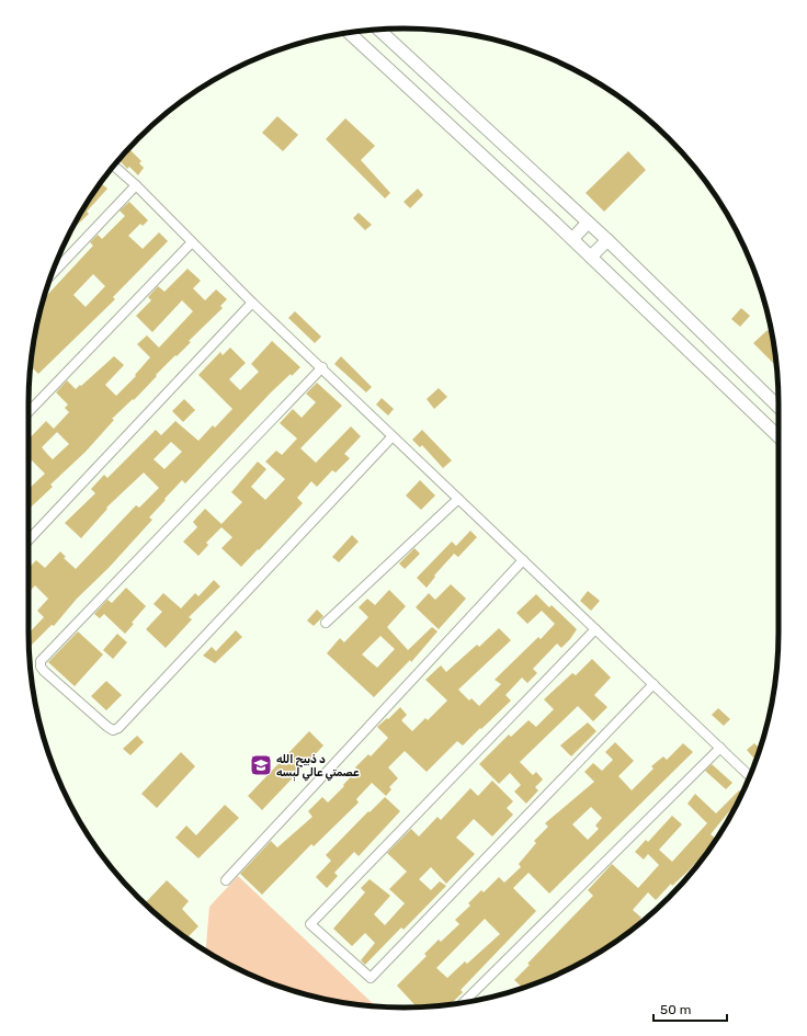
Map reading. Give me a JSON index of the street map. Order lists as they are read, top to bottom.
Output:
{
  "places": {
    "school or university": ["د ذبیح الله عصمتي عالي لېسه"]
  },
  "scale_bar": "50 m"
}
